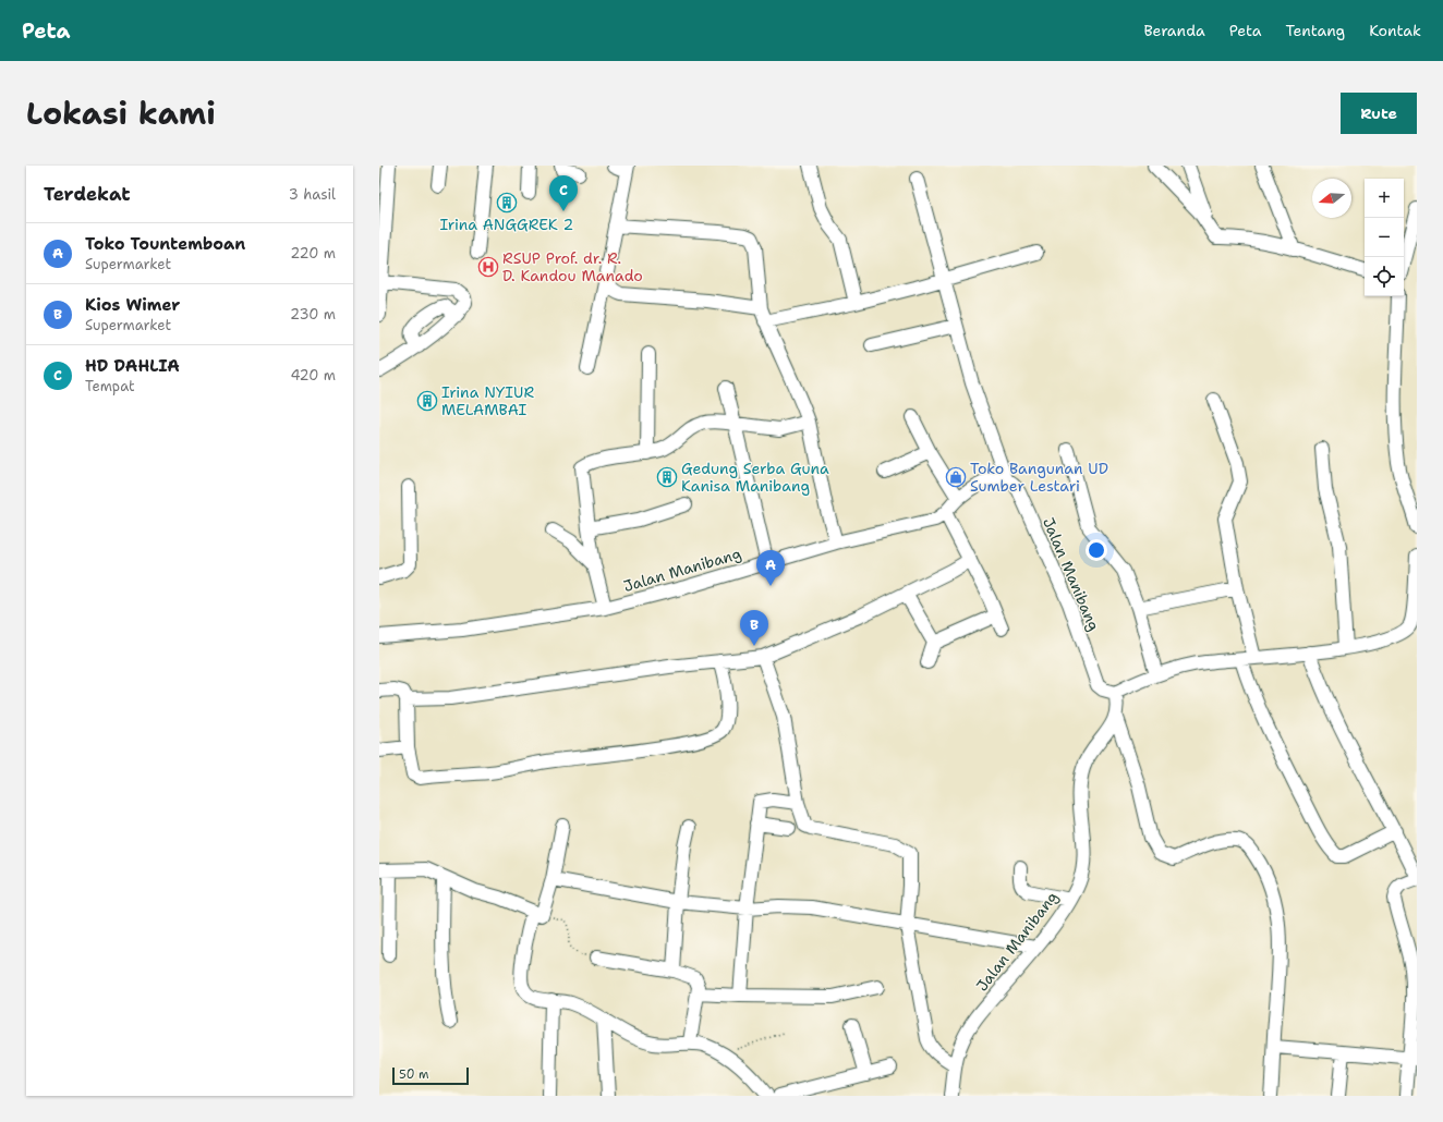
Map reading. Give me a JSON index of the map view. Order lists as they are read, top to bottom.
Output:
{
  "streets": {
    "street": ["Jalan Manibang"]
  },
  "places": {
    "building": ["Irina ANGGREK 2", "Irina NYIUR MELAMBAI", "Gedung Serba Guna Kanisa Manibang"],
    "hospital": ["RSUP Prof. dr. R. D. Kandou Manado"],
    "shop": ["Toko Bangunan UD Sumber Lestari"]
  },
  "scale_bar": "50 m",
  "north": "left",
  "page": {
    "header": "Peta",
    "nav": [
      "Beranda",
      "Peta",
      "Tentang",
      "Kontak"
    ],
    "title": "Lokasi kami",
    "buttons": "Rute",
    "heading": ["Terdekat", "3 hasil"],
    "pins": ["C", "A", "B"],
    "map_buttons": ["+", "−"],
    "list": [
      {
        "mark": "A",
        "name": "Toko Tountemboan",
        "note": "Supermarket",
        "value": "220 m"
      },
      {
        "mark": "B",
        "name": "Kios Wimer",
        "note": "Supermarket",
        "value": "230 m"
      },
      {
        "mark": "C",
        "name": "HD DAHLIA",
        "note": "Tempat",
        "value": "420 m"
      }
    ],
    "scale": "50 m"
  }
}
